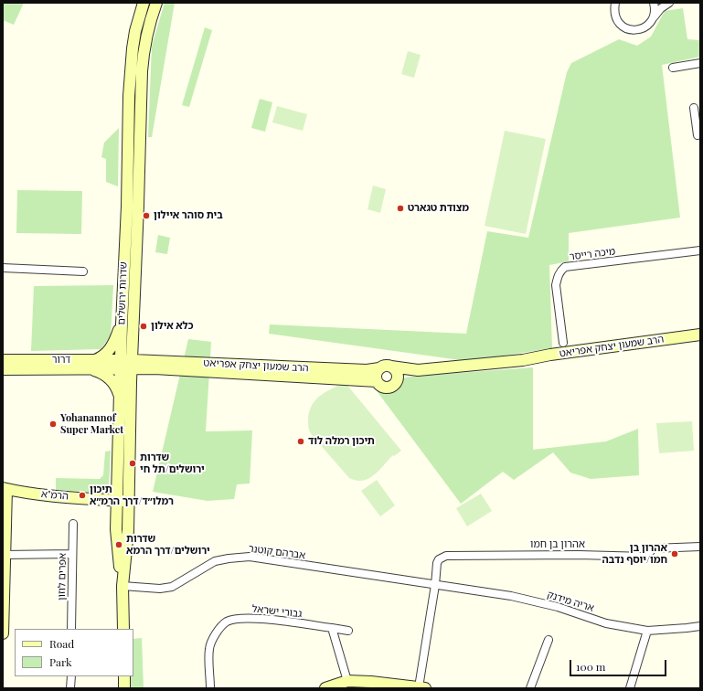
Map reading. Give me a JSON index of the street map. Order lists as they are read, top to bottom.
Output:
{
  "streets": {
    "street": [
      "מיכה רייסר",
      "שדרות ירושלים",
      "הרב שמעון יצחק אפריאט",
      "דרור",
      "הרמ\"א",
      "אהרון בן חמו",
      "אברהם קוטנר",
      "אפרים לוזון",
      "אריה מידנק",
      "גבורי ישראל"
    ]
  },
  "crossings": [
    ["שדרות ירושלים", "הרב שמעון יצחק אפריאט"],
    ["שדרות ירושלים", "דרור"],
    ["שדרות ירושלים", "הרמ\"א"],
    ["שדרות ירושלים", "אברהם קוטנר"],
    ["הרב שמעון יצחק אפריאט", "דרור"],
    ["אהרון בן חמו", "אברהם קוטנר"],
    ["אהרון בן חמו", "אריה מידנק"],
    ["אברהם קוטנר", "אריה מידנק"]
  ],
  "places": [
    "מצודת טגארט",
    "בית סוהר איילון",
    "כלא אילון",
    "Yohanannof Super Market",
    "תיכון רמלה לוד",
    "שדרות ירושלים/תל חי",
    "תיכון רמלו״ד/דרך הרמ״א",
    "שדרות ירושלים/דרך הרמא",
    "אהרון בן חמו/יוסף נדבה"
  ],
  "legend": ["Road", "Park"],
  "scale_bar": "100 m"
}
